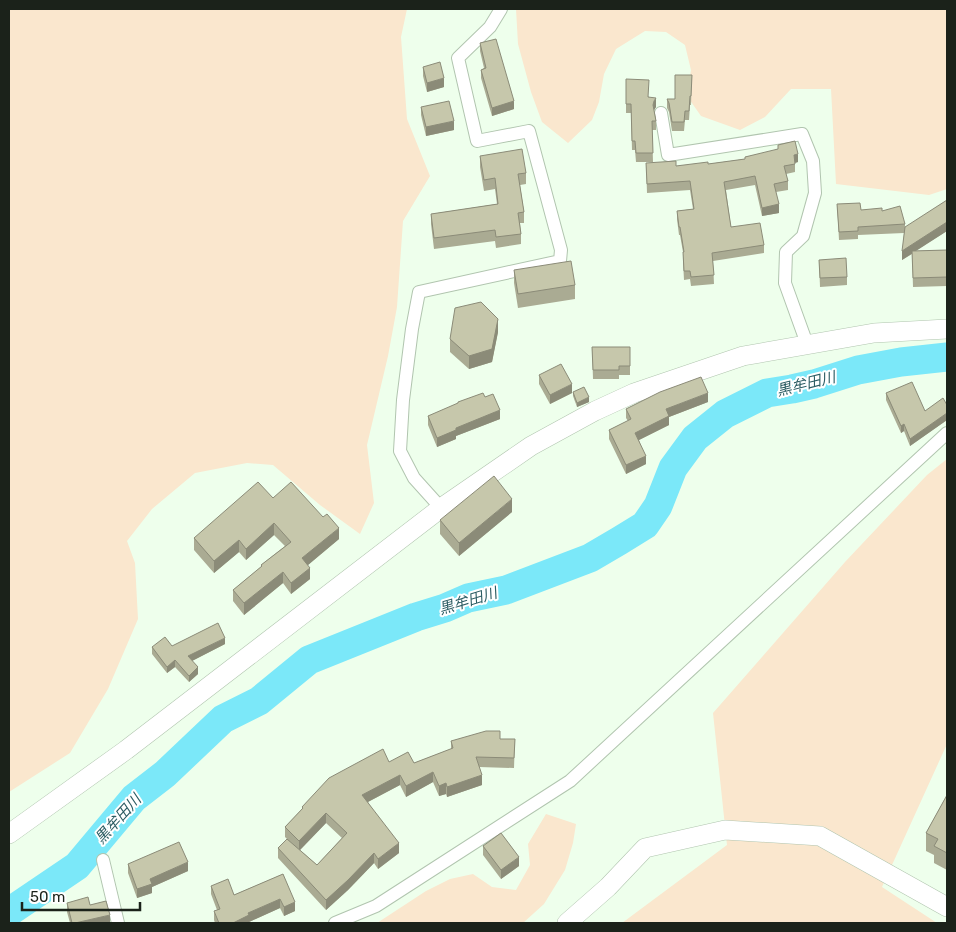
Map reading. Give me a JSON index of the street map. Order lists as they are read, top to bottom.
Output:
{
  "water": ["黒牟田川"],
  "scale_bar": "50 m"
}
